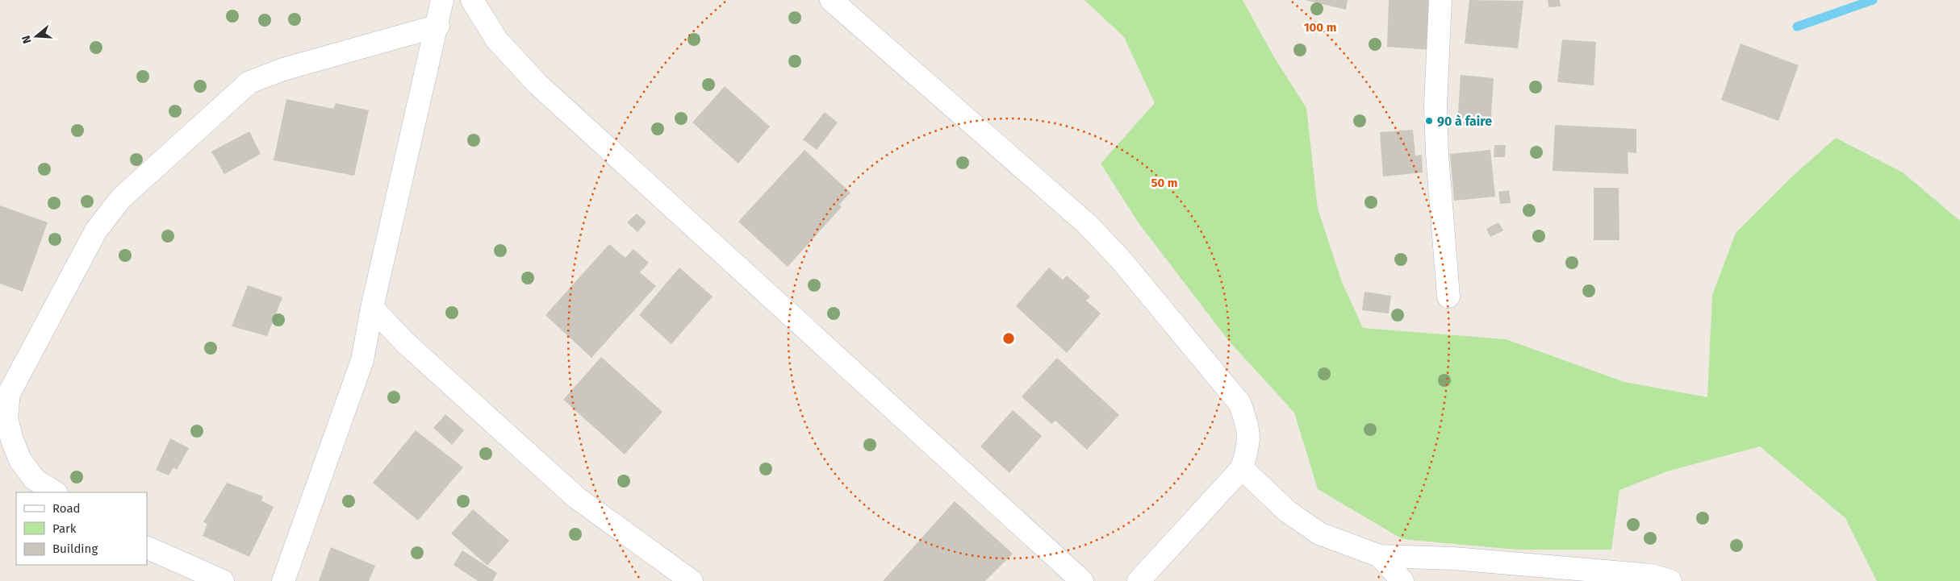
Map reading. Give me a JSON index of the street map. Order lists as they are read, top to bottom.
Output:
{
  "places": ["90 à faire"],
  "legend": ["Road", "Park", "Building"],
  "north": "left",
  "rings": ["100 m", "50 m"]
}
